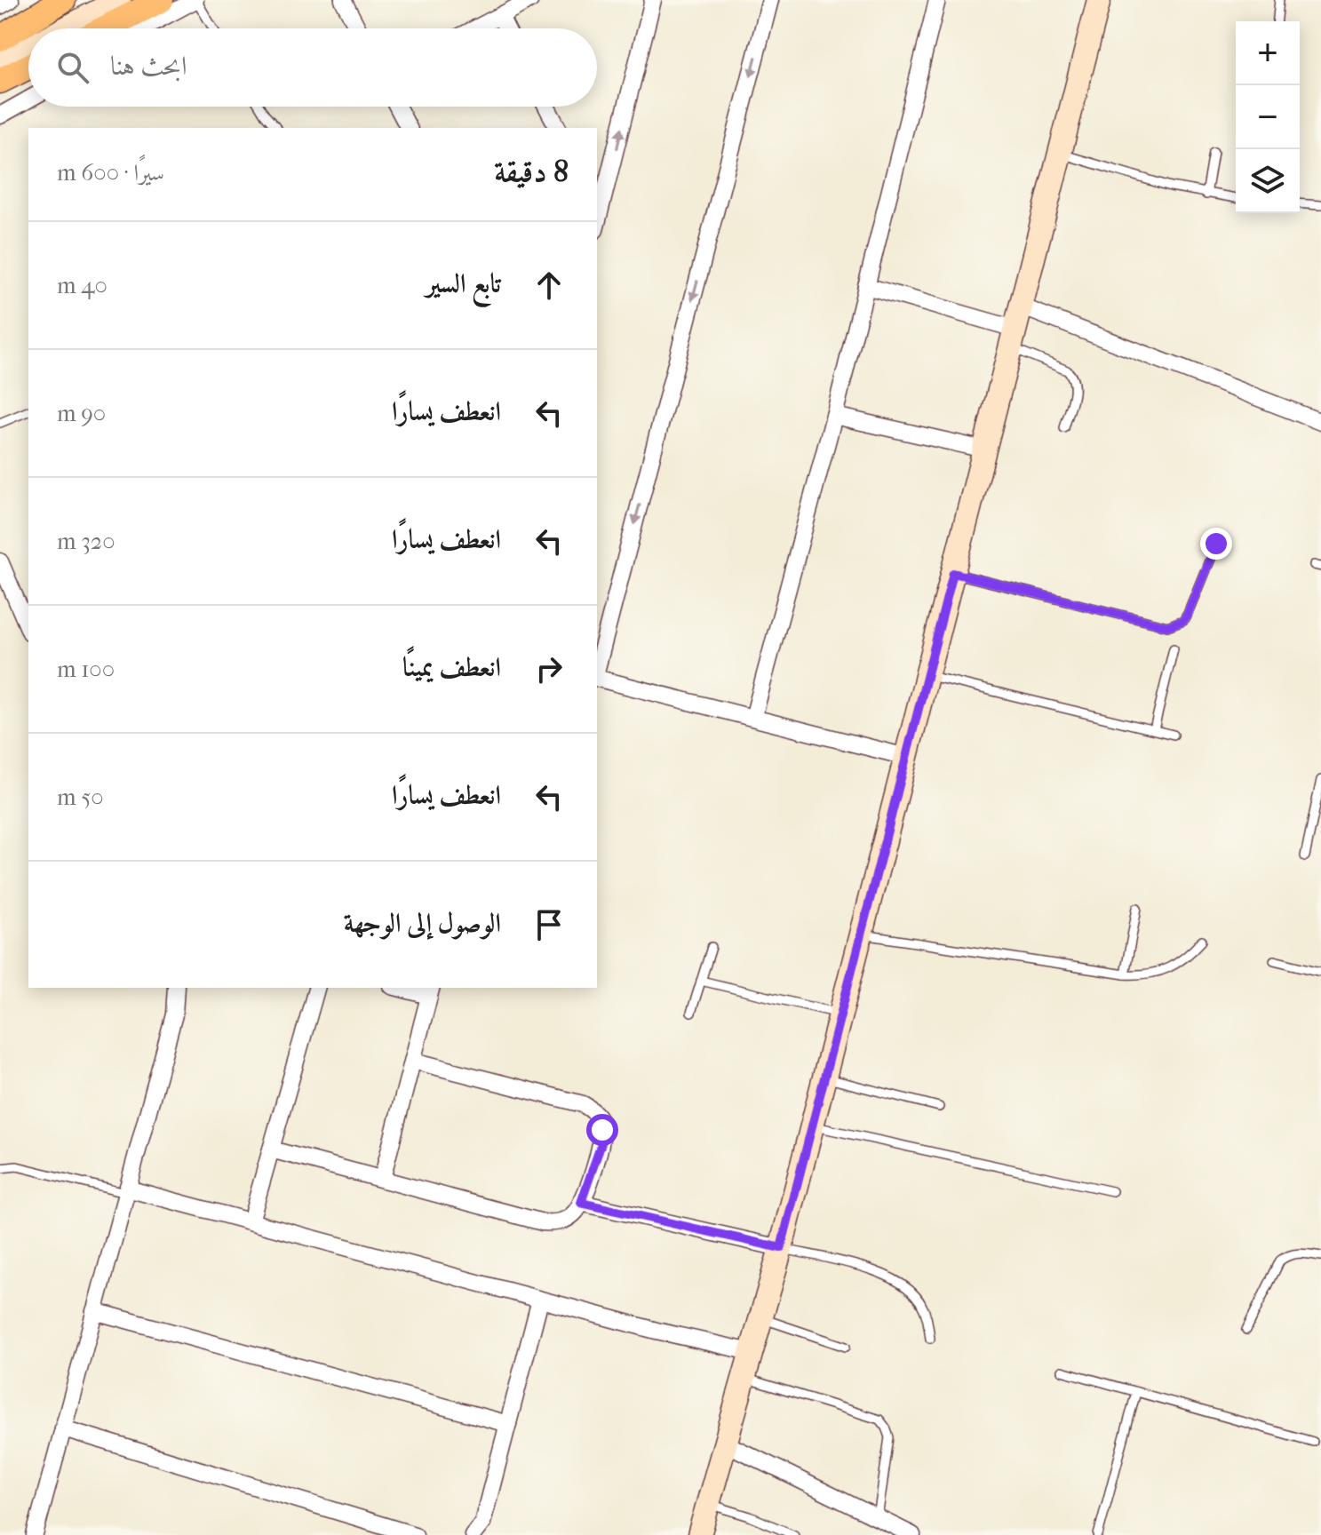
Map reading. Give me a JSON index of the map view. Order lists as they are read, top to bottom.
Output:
{
  "page": {
    "map_buttons": ["+", "−"],
    "search": "ابحث هنا",
    "heading": ["8 دقيقة", "سيرًا · 600 m"],
    "list": [
      ["تابع السير", "40 m"],
      ["انعطف يسارًا", "90 m"],
      ["انعطف يسارًا", "320 m"],
      ["انعطف يمينًا", "100 m"],
      ["انعطف يسارًا", "50 m"],
      "الوصول إلى الوجهة"
    ]
  }
}
